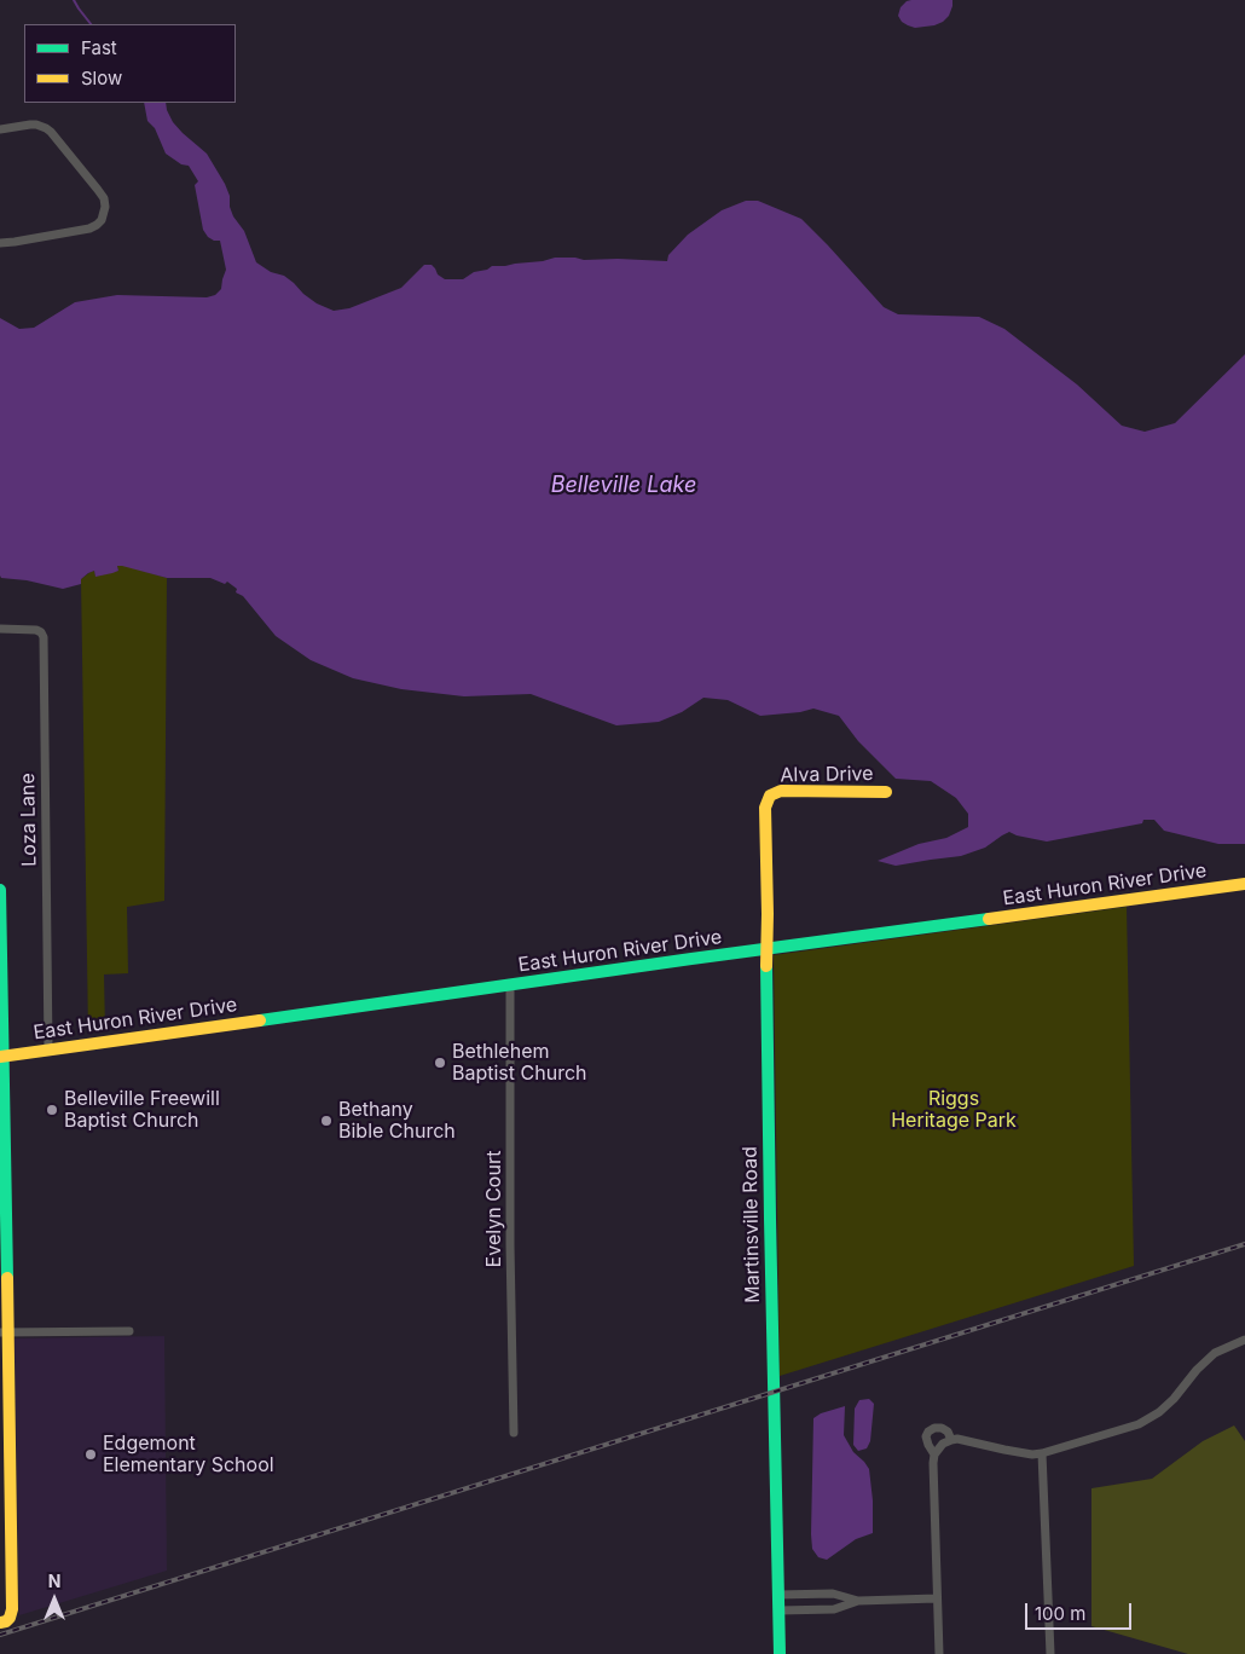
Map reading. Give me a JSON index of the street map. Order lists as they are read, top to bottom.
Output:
{
  "streets": {
    "street": [
      "Alva Drive",
      "Loza Lane",
      "East Huron River Drive",
      "Evelyn Court",
      "Martinsville Road"
    ]
  },
  "crossings": [
    ["Alva Drive", "Martinsville Road"],
    ["Loza Lane", "East Huron River Drive"],
    ["East Huron River Drive", "Evelyn Court"],
    ["East Huron River Drive", "Martinsville Road"]
  ],
  "water": ["Belleville Lake"],
  "parks": ["Riggs Heritage Park"],
  "places": [
    "Bethlehem Baptist Church",
    "Belleville Freewill Baptist Church",
    "Bethany Bible Church",
    "Edgemont Elementary School"
  ],
  "legend": ["Fast", "Slow"],
  "scale_bar": "100 m",
  "north": "top"
}
